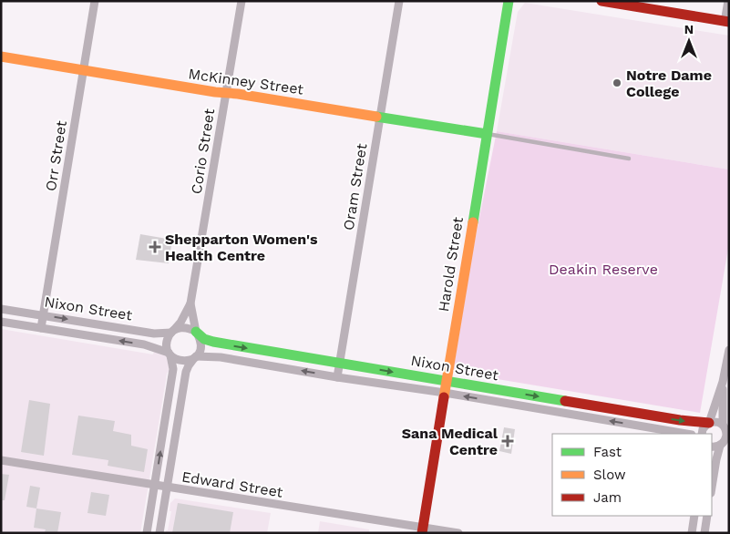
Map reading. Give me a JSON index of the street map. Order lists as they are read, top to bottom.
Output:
{
  "streets": {
    "street": [
      "McKinney Street",
      "Corio Street",
      "Orr Street",
      "Oram Street",
      "Harold Street",
      "Nixon Street",
      "Edward Street"
    ]
  },
  "crossings": [
    ["McKinney Street", "Corio Street"],
    ["McKinney Street", "Orr Street"],
    ["McKinney Street", "Oram Street"],
    ["McKinney Street", "Harold Street"],
    ["Corio Street", "Nixon Street"],
    ["Orr Street", "Nixon Street"],
    ["Oram Street", "Nixon Street"],
    ["Harold Street", "Nixon Street"],
    ["Harold Street", "Edward Street"]
  ],
  "parks": ["Deakin Reserve"],
  "places": {
    "other": ["Notre Dame College"],
    "health": ["Shepparton Women's Health Centre", "Sana Medical Centre"]
  },
  "legend": ["Fast", "Slow", "Jam"],
  "north": "top"
}
